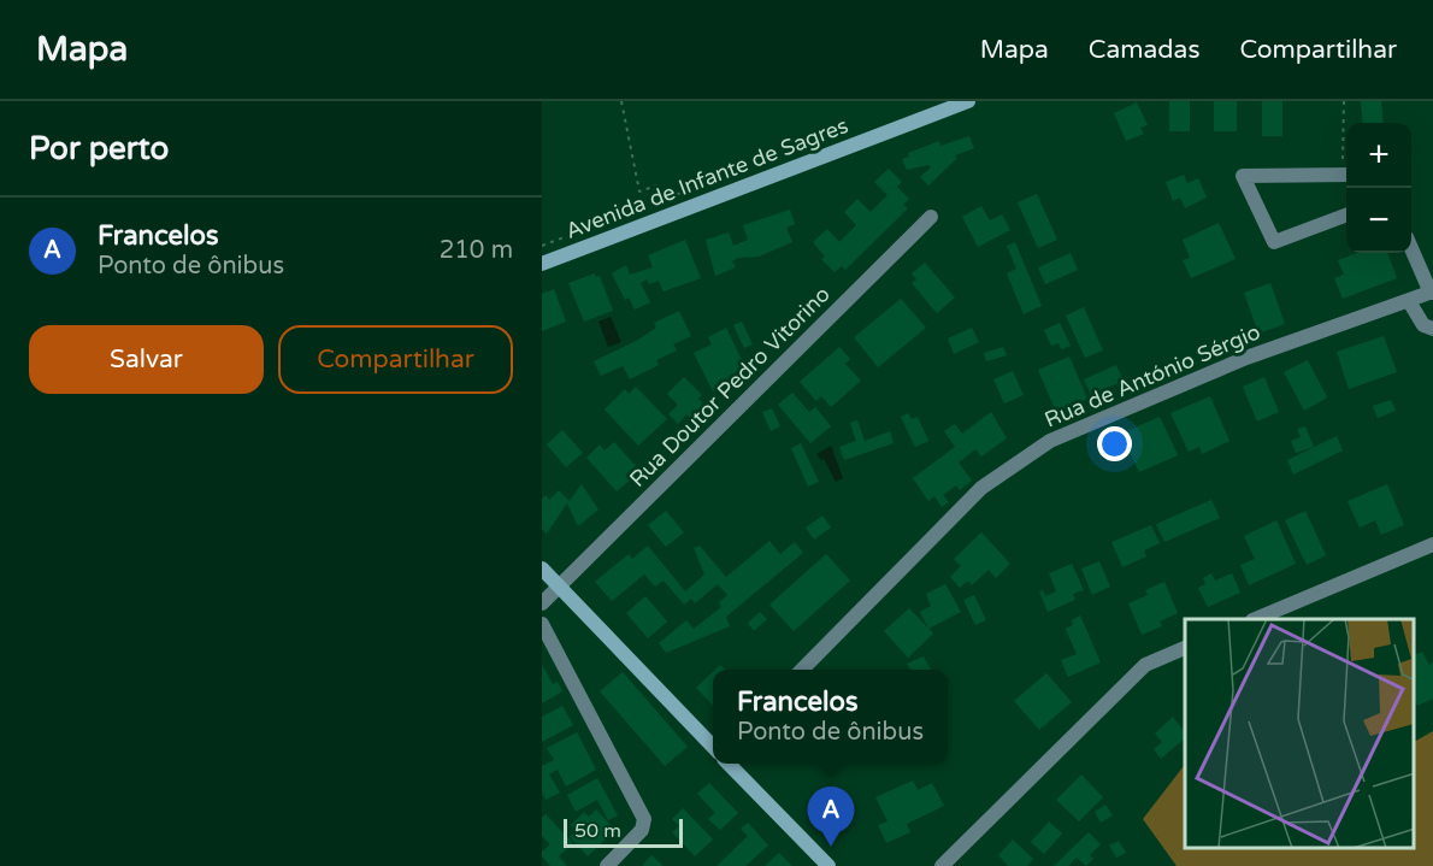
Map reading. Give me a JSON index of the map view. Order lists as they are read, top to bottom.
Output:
{
  "streets": {
    "main road": ["Avenida de Infante de Sagres"],
    "street": ["Rua de António Sérgio", "Rua Doutor Pedro Vitorino"]
  },
  "scale_bar": "50 m",
  "page": {
    "header": "Mapa",
    "nav": ["Mapa", "Camadas", "Compartilhar"],
    "heading": "Por perto",
    "map_buttons": ["+", "−"],
    "list": [
      {
        "mark": "A",
        "name": "Francelos",
        "note": "Ponto de ônibus",
        "value": "210 m"
      }
    ],
    "buttons": ["Salvar", "Compartilhar"],
    "popup": ["Francelos", "Ponto de ônibus"],
    "pins": "A",
    "scale": "50 m"
  }
}
